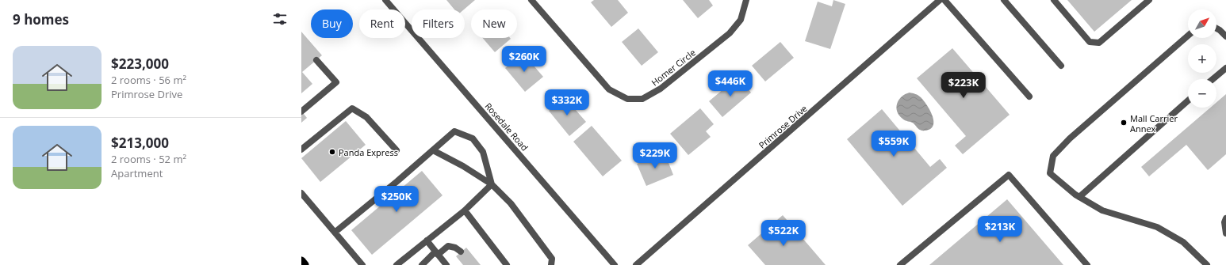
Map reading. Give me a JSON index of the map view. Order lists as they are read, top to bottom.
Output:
{
  "streets": {
    "street": ["Homer Circle", "Rosedale Road", "Primrose Drive"]
  },
  "places": ["Mall Carrier Annex", "Panda Express"],
  "north": "top right",
  "page": {
    "heading": "9 homes",
    "map_buttons": ["+", "−"],
    "chip": [
      "Buy",
      "Rent",
      "Filters",
      "New"
    ],
    "list": [
      {
        "name": "$223,000",
        "note": "2 rooms · 56 m² · Primrose Drive"
      },
      {
        "name": "$213,000",
        "note": "2 rooms · 52 m² · Apartment"
      }
    ],
    "price": [
      "$260K",
      "$446K",
      "$223K",
      "$332K",
      "$559K",
      "$229K",
      "$250K",
      "$213K",
      "$522K"
    ]
  }
}
